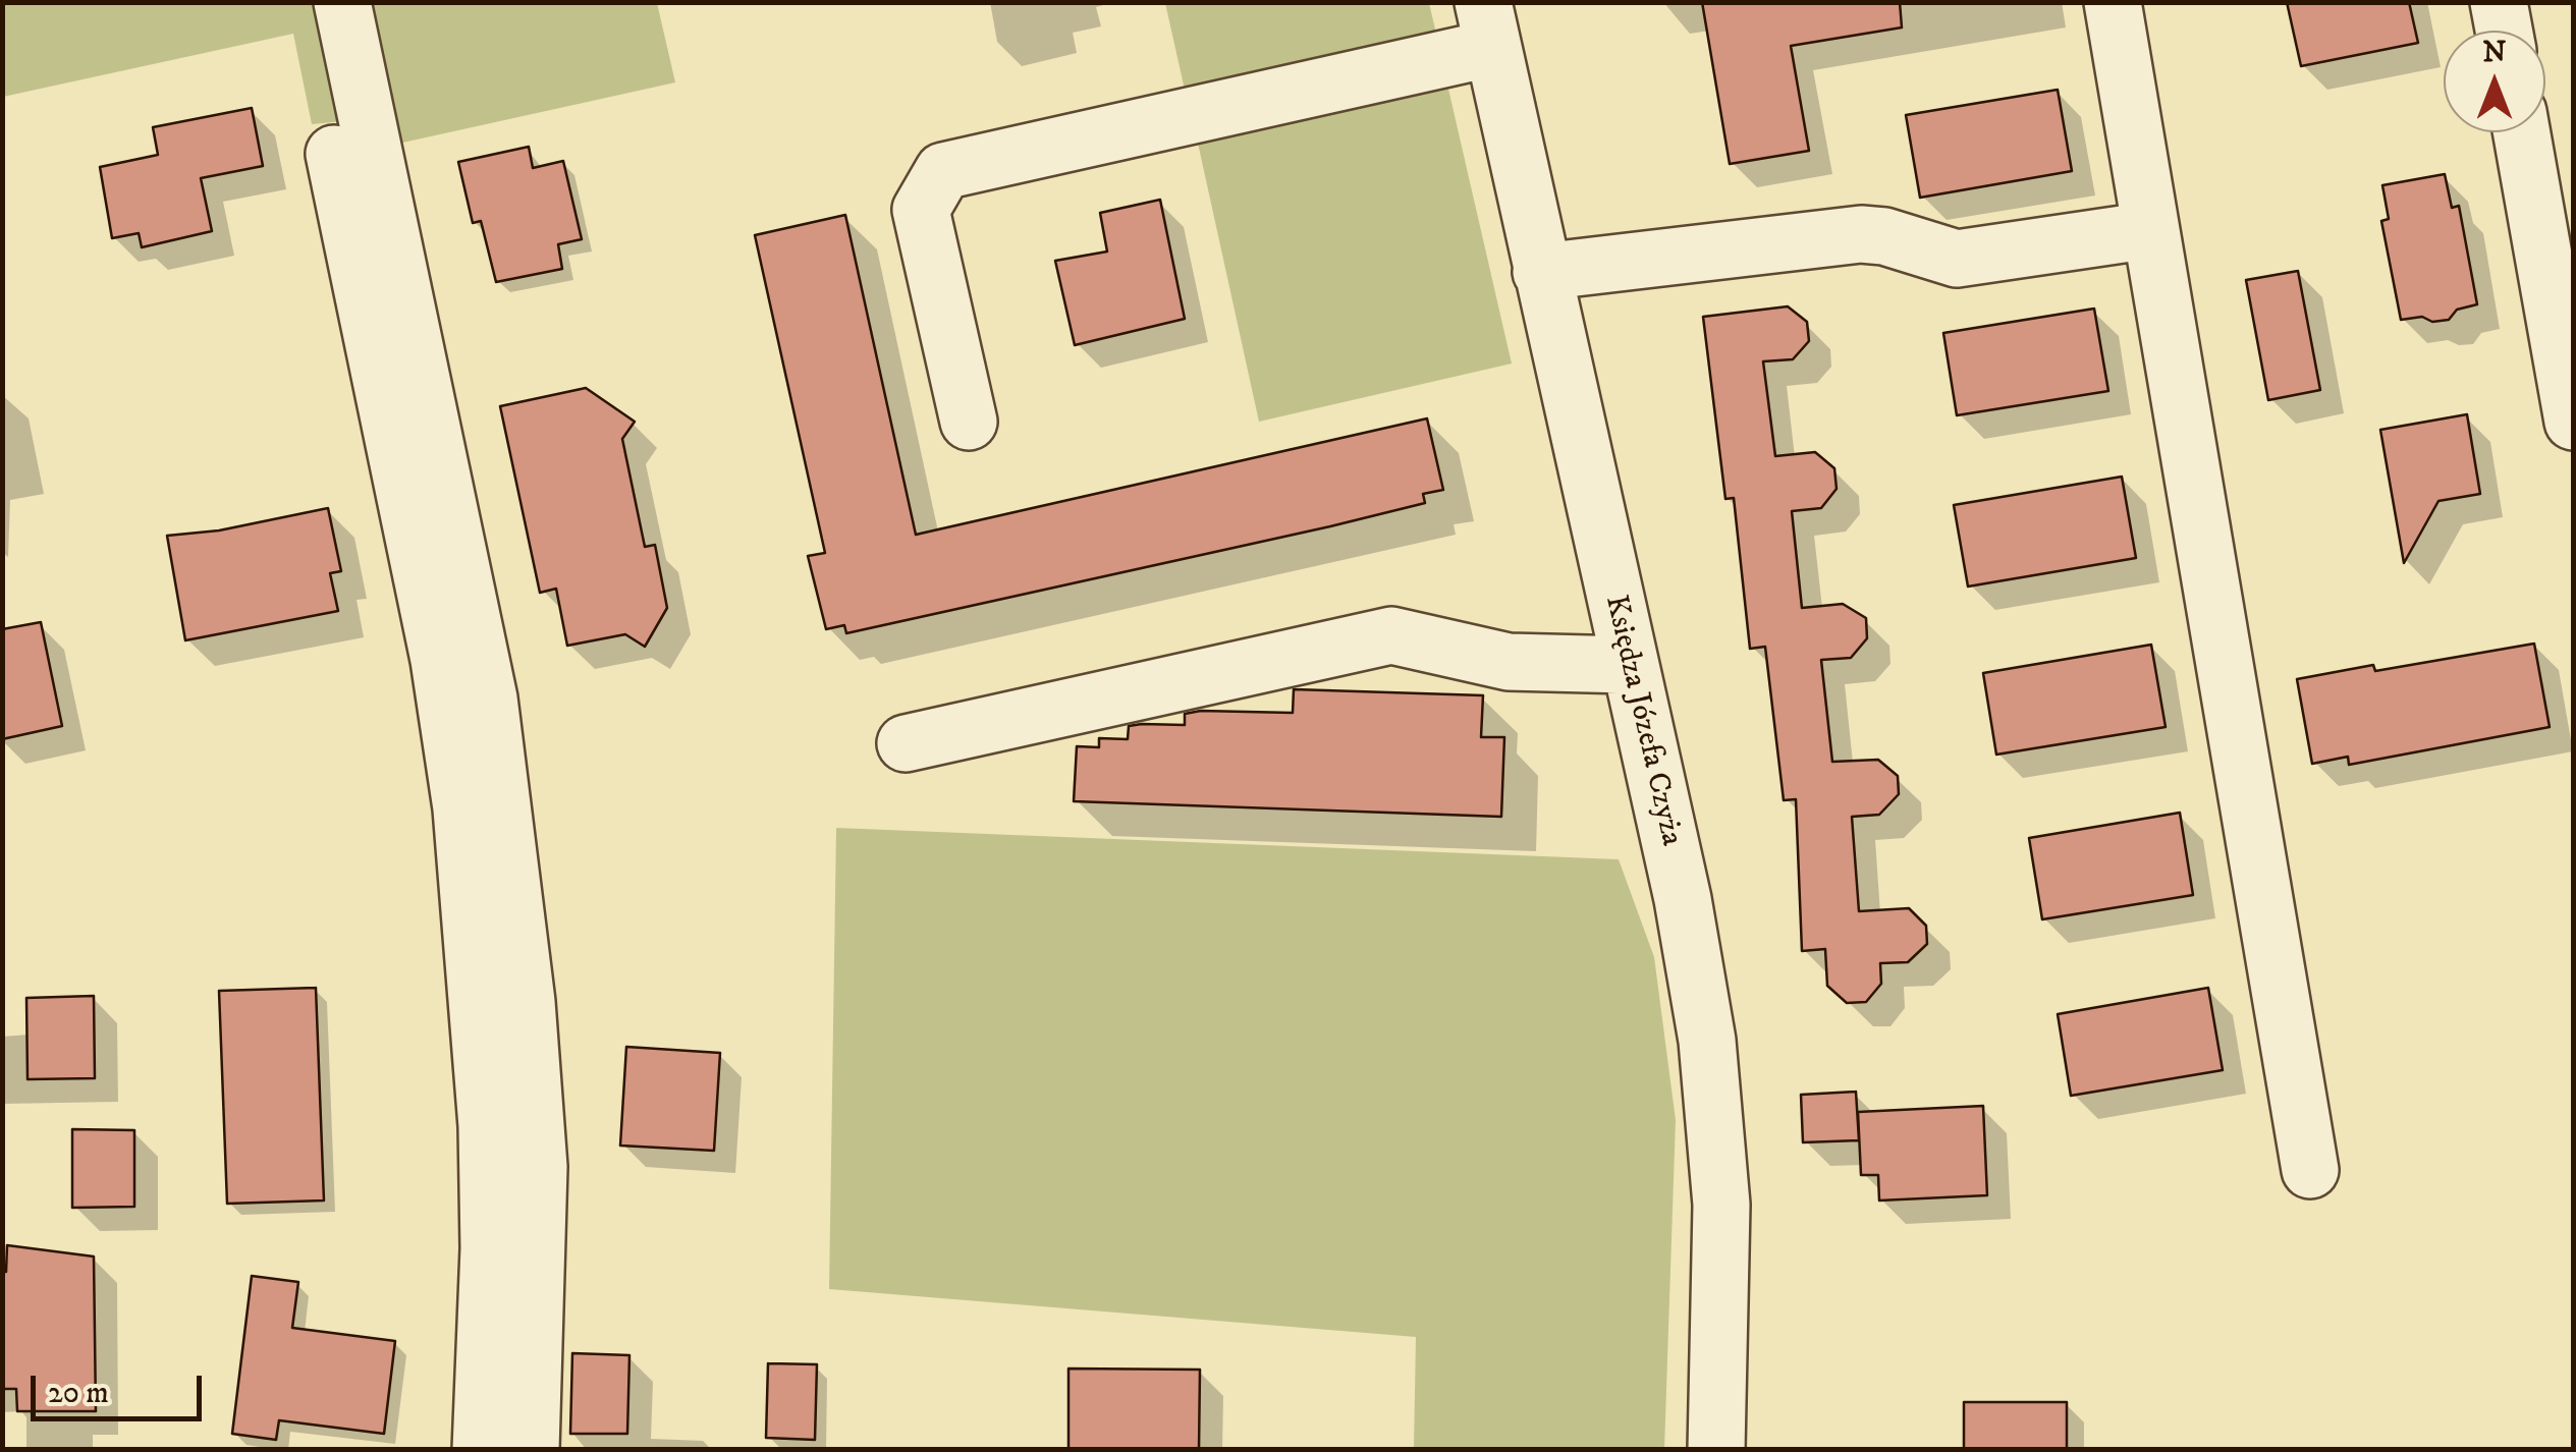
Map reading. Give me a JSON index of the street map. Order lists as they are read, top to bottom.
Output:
{
  "streets": {
    "street": ["Księdza Józefa Czyża"]
  },
  "scale_bar": "20 m",
  "north": "top"
}
